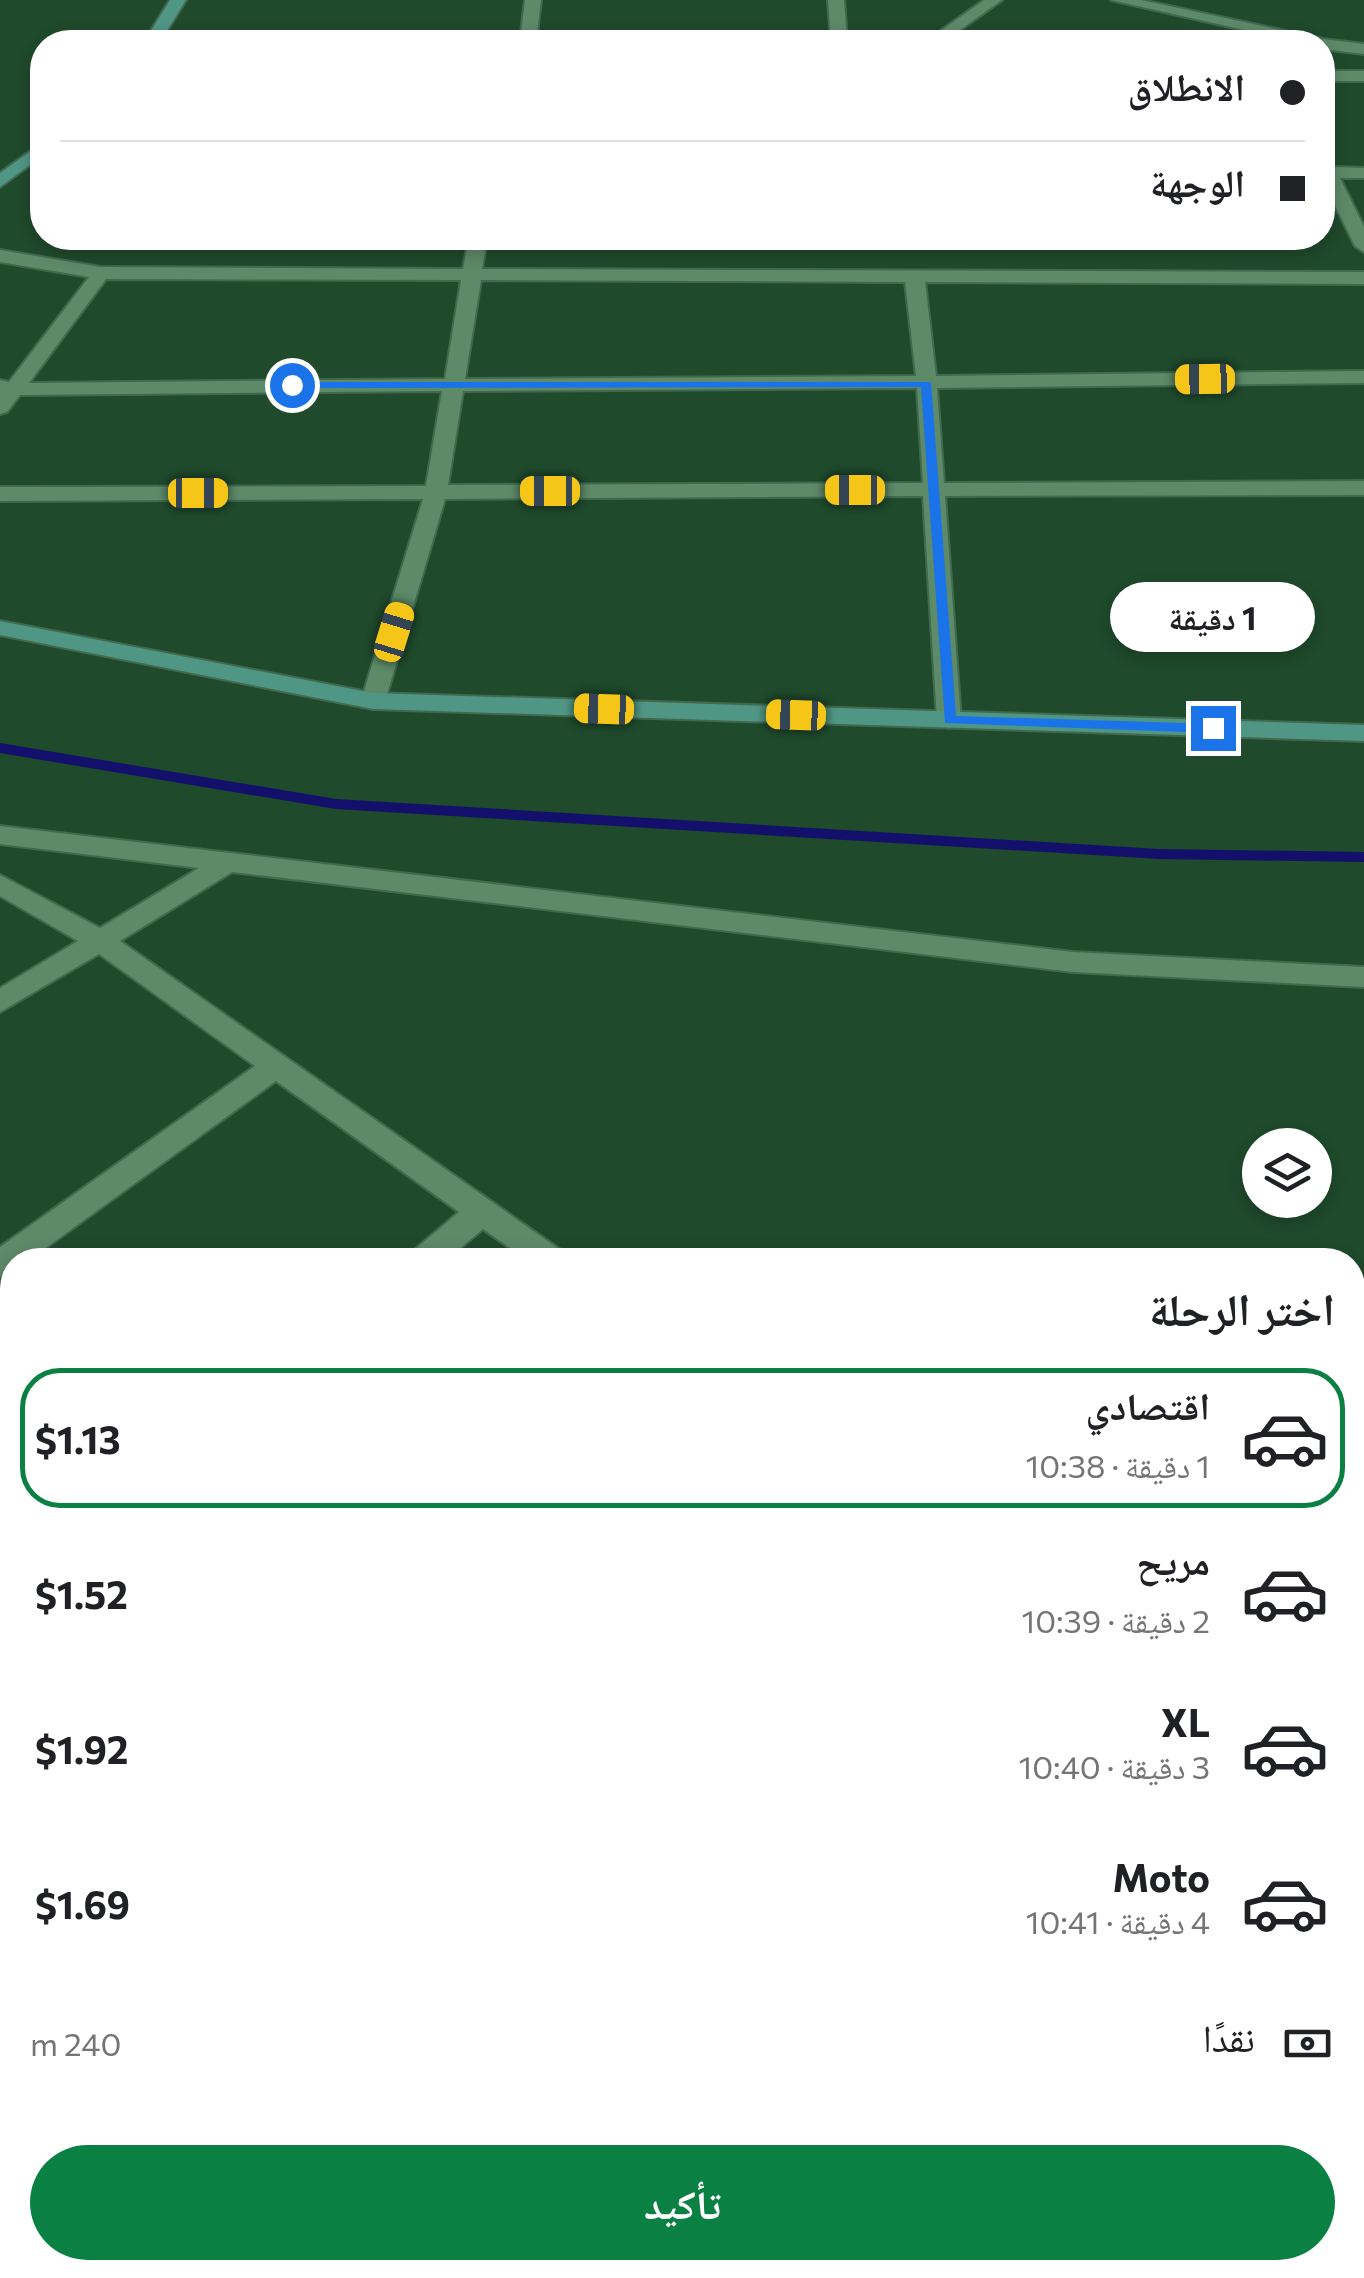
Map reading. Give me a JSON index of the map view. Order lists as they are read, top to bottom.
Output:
{
  "page": {
    "banner": ["الانطلاق", "الوجهة"],
    "bubble": "1 دقيقة",
    "heading": "اختر الرحلة",
    "list": [
      {
        "name": "اقتصادي",
        "note": "1 دقيقة · 10:38",
        "value": "$1.13"
      },
      {
        "name": "مريح",
        "note": "2 دقيقة · 10:39",
        "value": "$1.52"
      },
      {
        "name": "XL",
        "note": "3 دقيقة · 10:40",
        "value": "$1.92"
      },
      {
        "name": "Moto",
        "note": "4 دقيقة · 10:41",
        "value": "$1.69"
      }
    ],
    "pay": ["نقدًا", "240 m"],
    "buttons": "تأكيد"
  }
}
